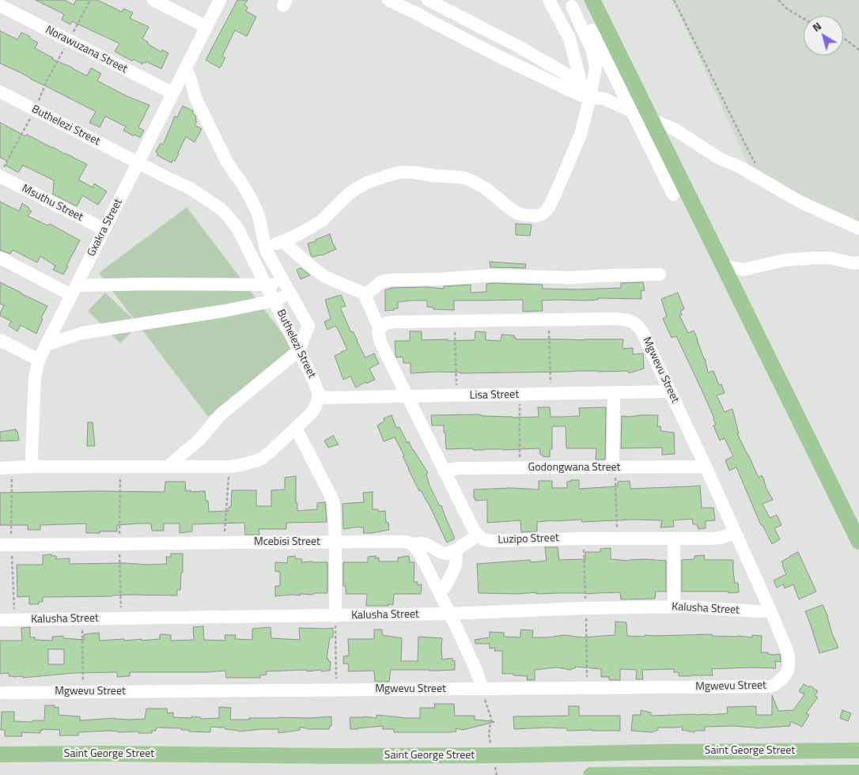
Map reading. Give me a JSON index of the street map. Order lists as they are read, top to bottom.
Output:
{
  "streets": {
    "main road": ["Saint George Street"],
    "street": [
      "Norawuzana Street",
      "Buthelezi Street",
      "Msuthu Street",
      "Gxakra Street",
      "Mgwevu Street",
      "Lisa Street",
      "Godongwana Street",
      "Luzipo Street",
      "Mcebisi Street",
      "Kalusha Street"
    ]
  },
  "crossings": [
    ["Norawuzana Street", "Gxakra Street"],
    ["Buthelezi Street", "Gxakra Street"],
    ["Buthelezi Street", "Lisa Street"],
    ["Msuthu Street", "Gxakra Street"],
    ["Mgwevu Street", "Lisa Street"],
    ["Mgwevu Street", "Godongwana Street"],
    ["Mgwevu Street", "Luzipo Street"],
    ["Mgwevu Street", "Kalusha Street"]
  ],
  "north": "top left"
}
